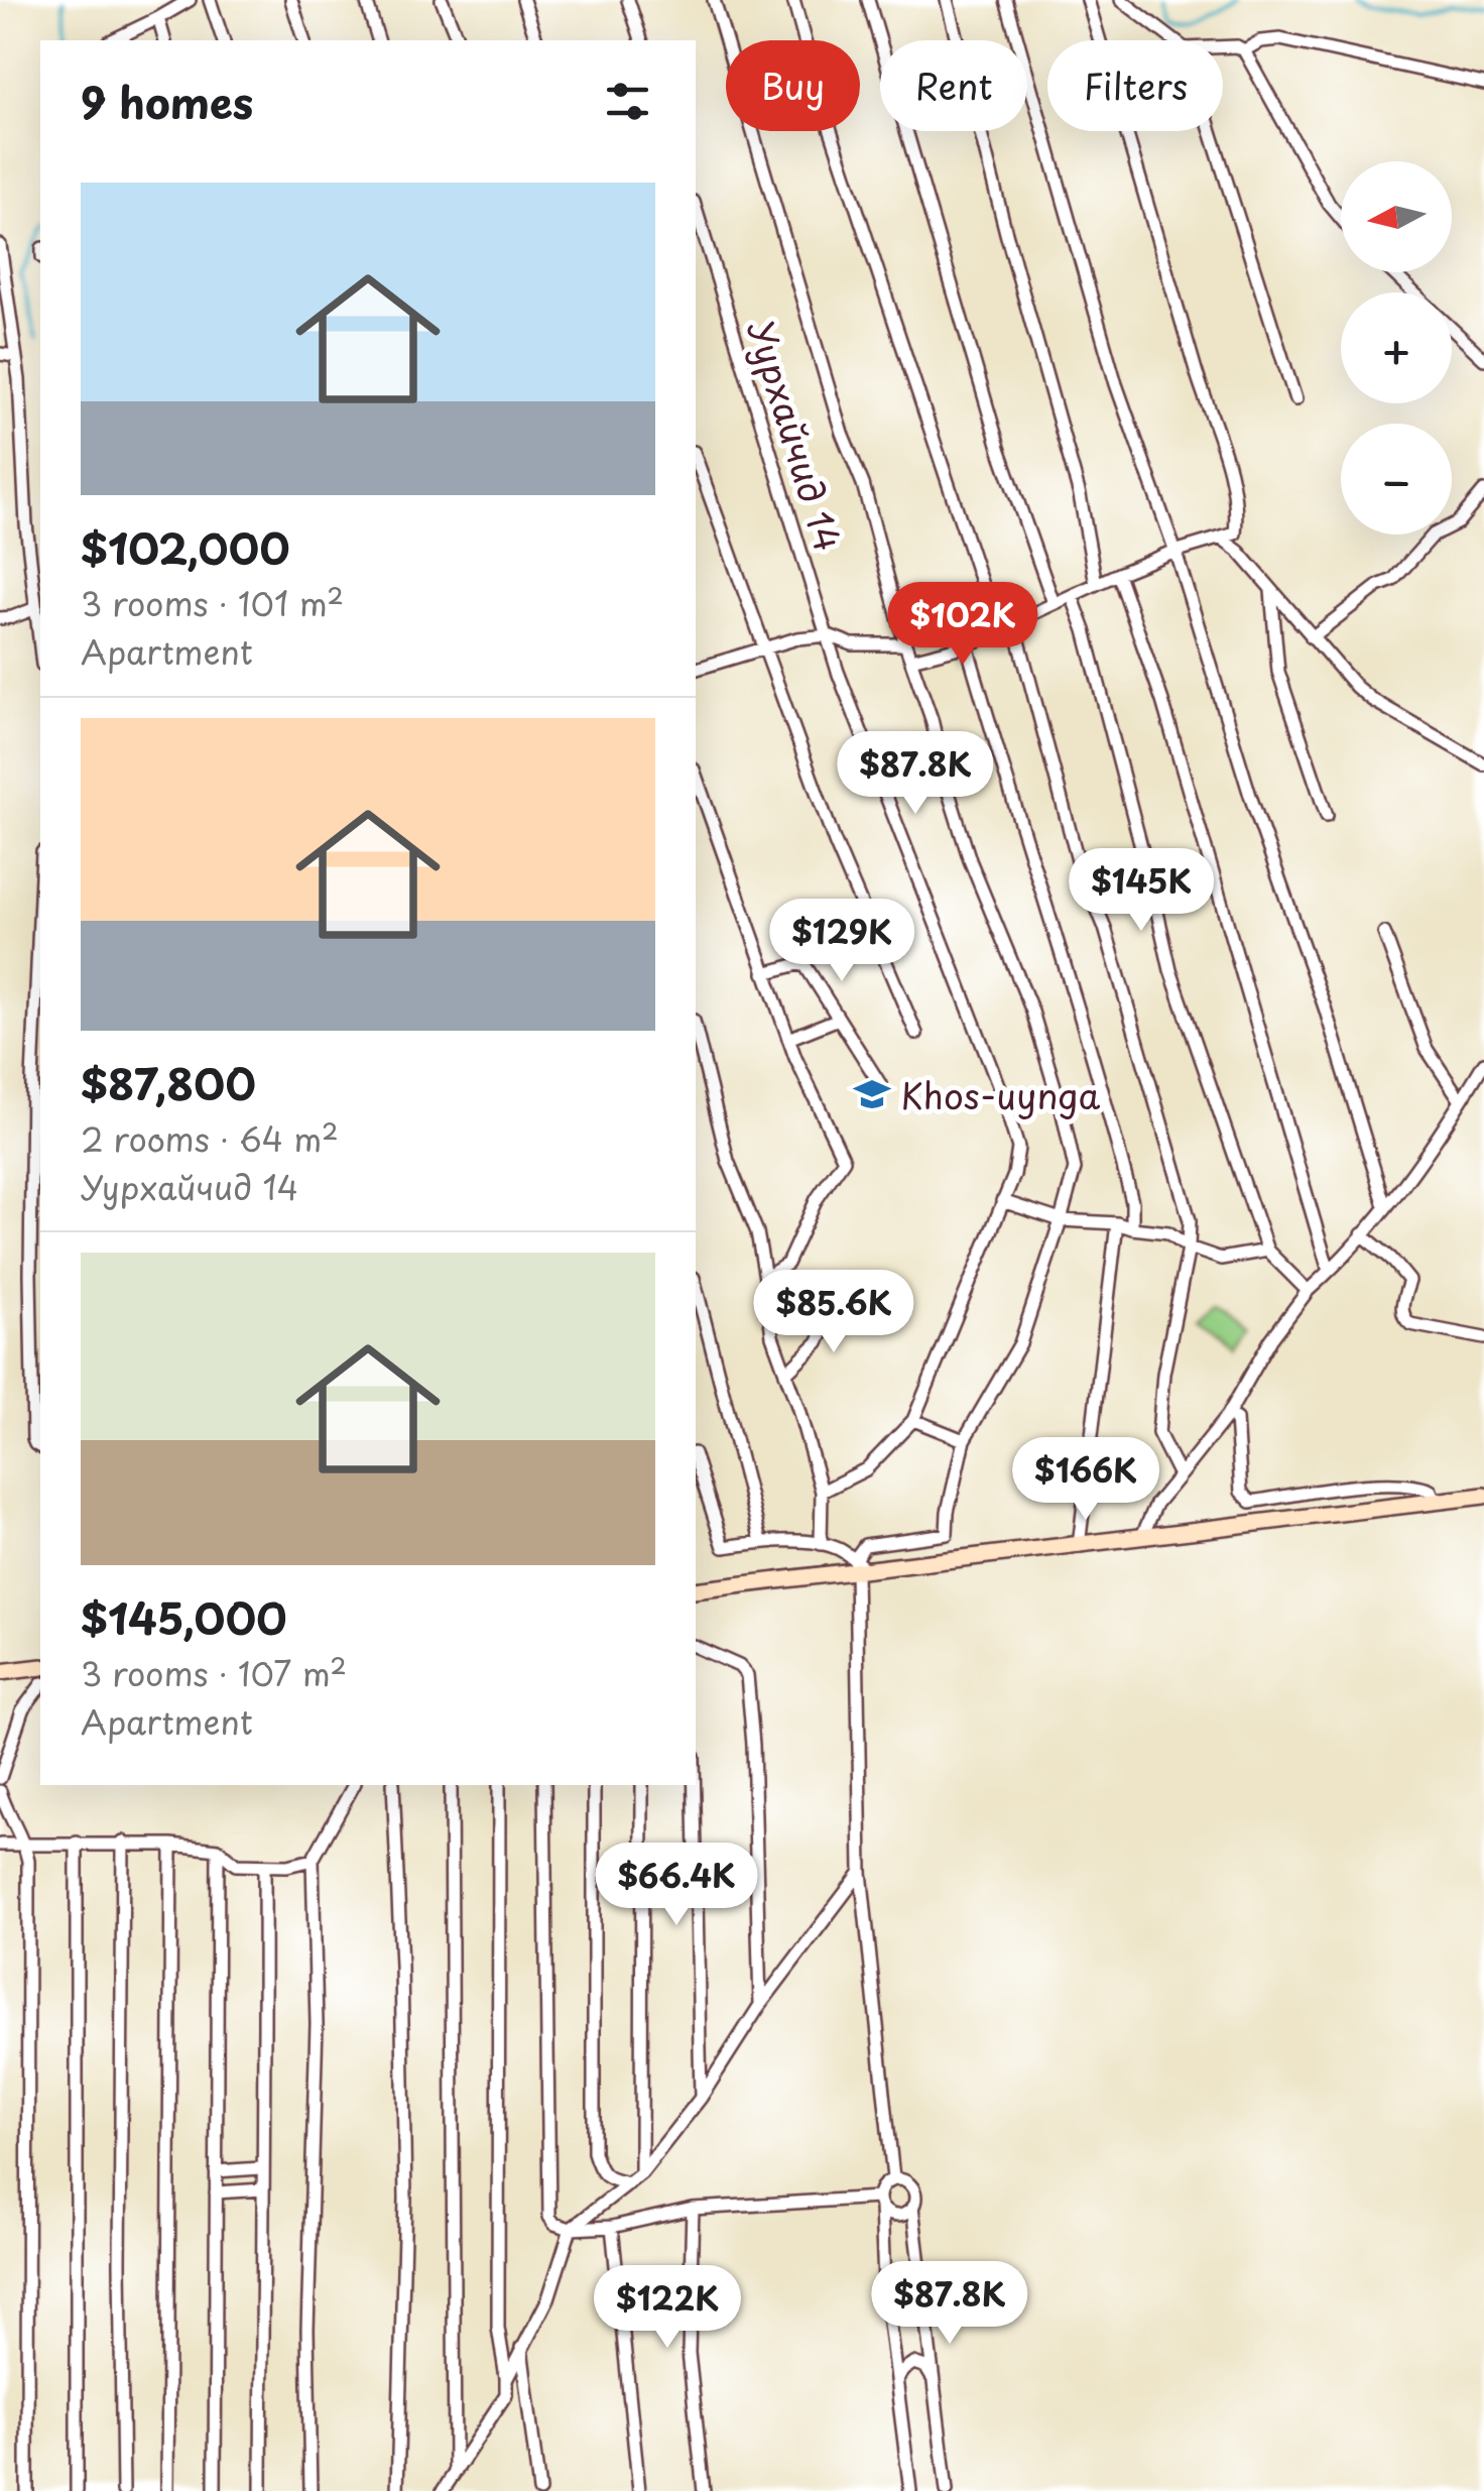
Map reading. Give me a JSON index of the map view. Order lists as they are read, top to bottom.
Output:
{
  "streets": {
    "street": ["Уурхайчид 14"]
  },
  "places": {
    "school or university": ["Khos-uynga"]
  },
  "north": "left",
  "page": {
    "chip": ["Buy", "Rent", "Filters"],
    "heading": "9 homes",
    "map_buttons": ["+", "−"],
    "list": [
      {
        "name": "$102,000",
        "note": "3 rooms · 101 m² · Apartment"
      },
      {
        "name": "$87,800",
        "note": "2 rooms · 64 m² · Уурхайчид 14"
      },
      {
        "name": "$145,000",
        "note": "3 rooms · 107 m² · Apartment"
      }
    ],
    "price": [
      "$102K",
      "$87.8K",
      "$145K",
      "$129K",
      "$85.6K",
      "$166K",
      "$66.4K",
      "$87.8K",
      "$122K"
    ]
  }
}
